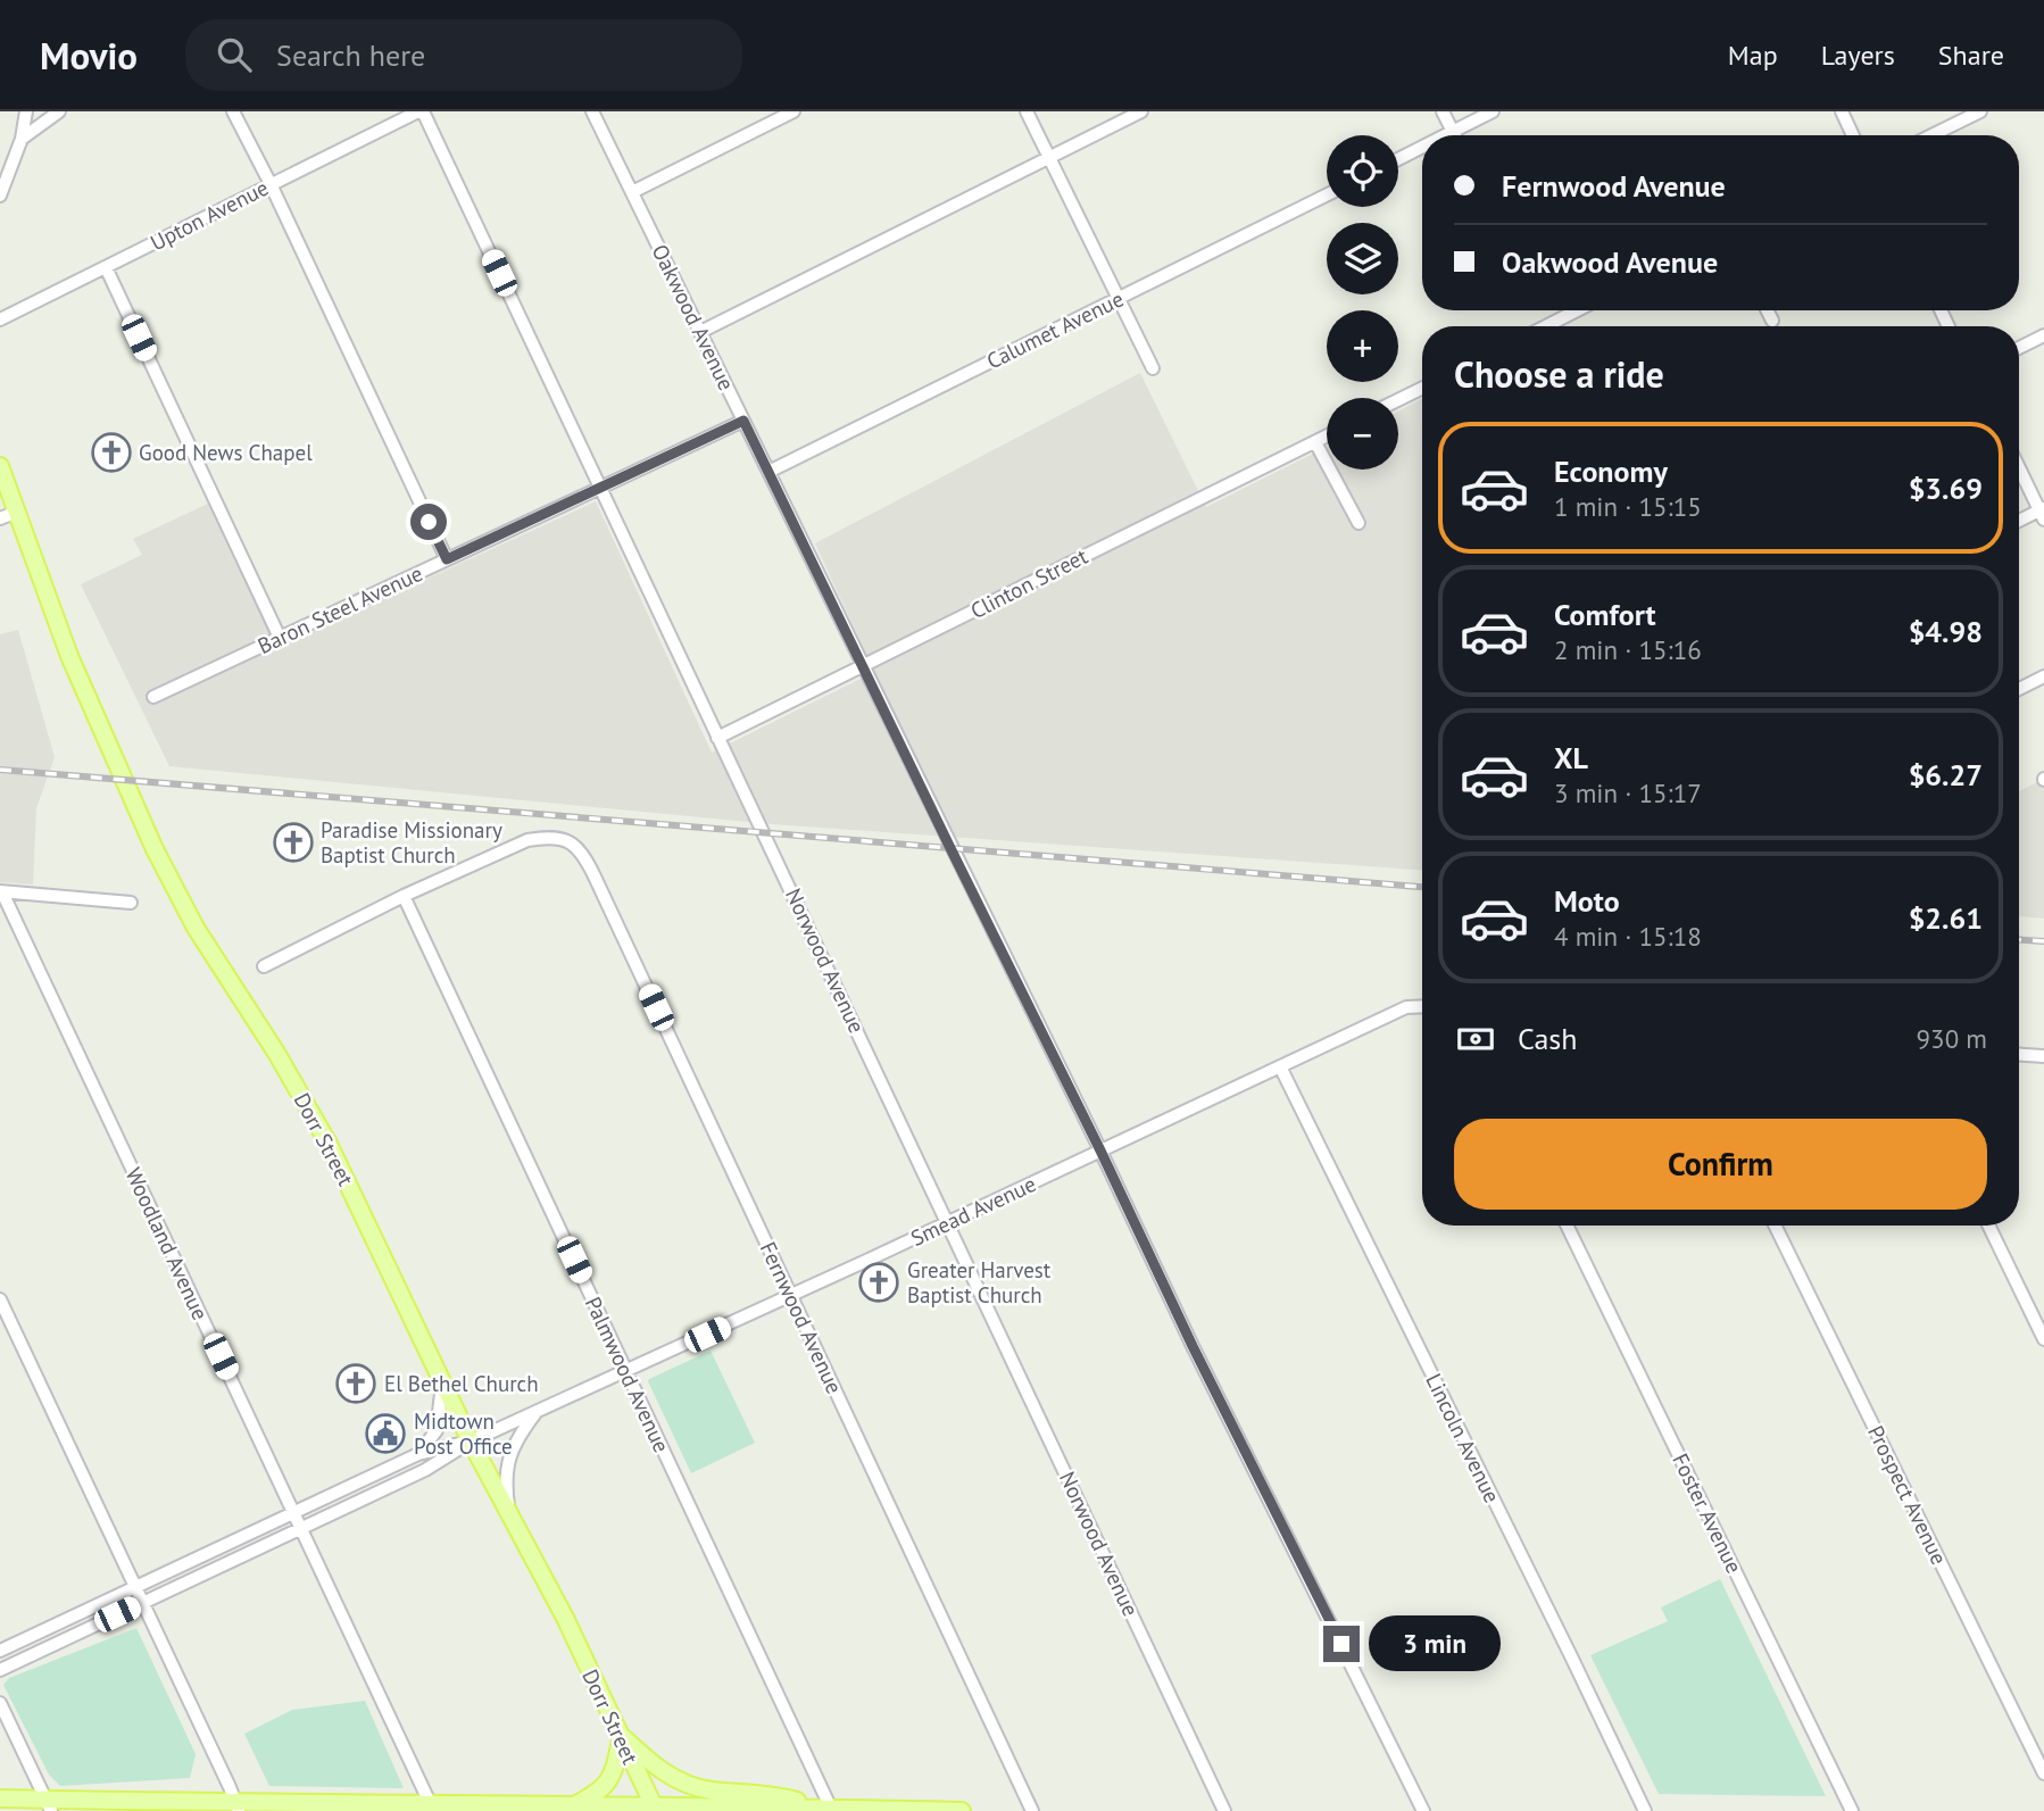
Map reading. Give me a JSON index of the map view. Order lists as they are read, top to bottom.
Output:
{
  "streets": {
    "main road": ["Dorr Street"],
    "street": [
      "Upton Avenue",
      "Oakwood Avenue",
      "Calumet Avenue",
      "Clinton Street",
      "Baron Steel Avenue",
      "Norwood Avenue",
      "Smead Avenue",
      "Woodland Avenue",
      "Fernwood Avenue",
      "Palmwood Avenue",
      "Lincoln Avenue",
      "Prospect Avenue",
      "Foster Avenue"
    ]
  },
  "crossings": [
    ["Upton Avenue", "Norwood Avenue"],
    ["Oakwood Avenue", "Calumet Avenue"],
    ["Oakwood Avenue", "Clinton Street"],
    ["Oakwood Avenue", "Baron Steel Avenue"],
    ["Oakwood Avenue", "Smead Avenue"],
    ["Clinton Street", "Norwood Avenue"],
    ["Baron Steel Avenue", "Norwood Avenue"],
    ["Norwood Avenue", "Smead Avenue"],
    ["Dorr Street", "Smead Avenue"],
    ["Smead Avenue", "Woodland Avenue"],
    ["Smead Avenue", "Fernwood Avenue"],
    ["Smead Avenue", "Palmwood Avenue"],
    ["Smead Avenue", "Lincoln Avenue"],
    ["Fernwood Avenue", "Palmwood Avenue"]
  ],
  "places": {
    "church": [
      "Good News Chapel",
      "Paradise Missionary Baptist Church",
      "Greater Harvest Baptist Church",
      "El Bethel Church"
    ],
    "public building": ["Midtown Post Office"]
  },
  "page": {
    "header": "Movio",
    "search": "Search here",
    "nav": ["Map", "Layers", "Share"],
    "map_buttons": ["+", "−"],
    "banner": ["Fernwood Avenue", "Oakwood Avenue"],
    "heading": "Choose a ride",
    "list": [
      {
        "name": "Economy",
        "note": "1 min · 15:15",
        "value": "$3.69"
      },
      {
        "name": "Comfort",
        "note": "2 min · 15:16",
        "value": "$4.98"
      },
      {
        "name": "XL",
        "note": "3 min · 15:17",
        "value": "$6.27"
      },
      {
        "name": "Moto",
        "note": "4 min · 15:18",
        "value": "$2.61"
      }
    ],
    "pay": ["Cash", "930 m"],
    "buttons": "Confirm",
    "bubble": "3 min"
  }
}
